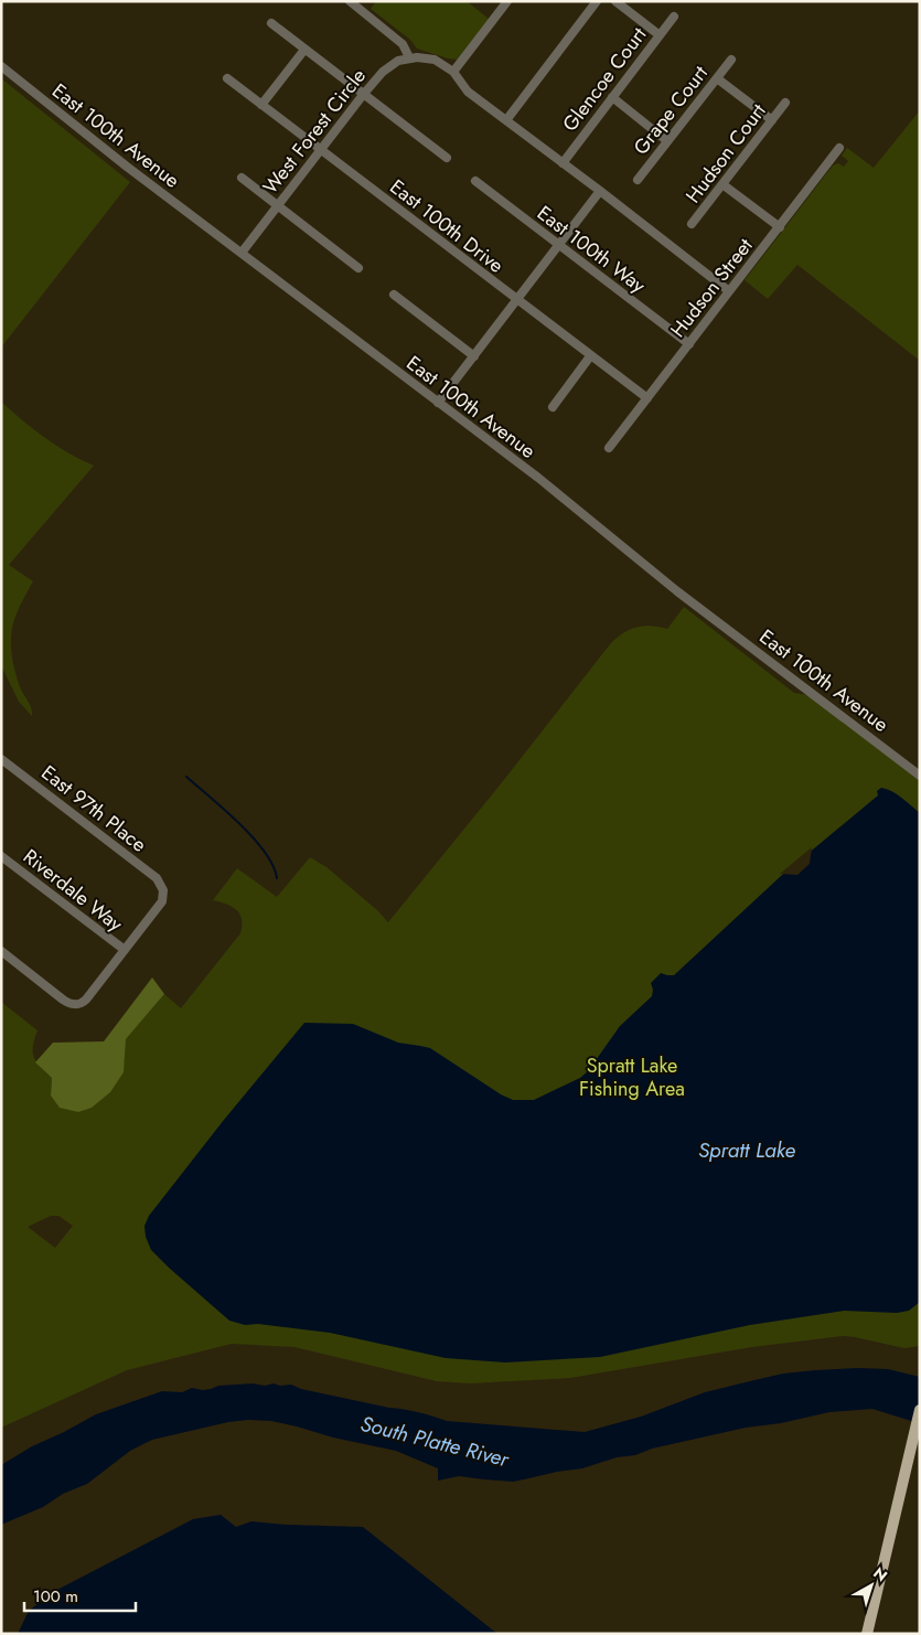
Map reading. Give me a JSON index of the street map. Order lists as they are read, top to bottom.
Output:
{
  "streets": {
    "street": [
      "Glencoe Court",
      "Grape Court",
      "West Forest Circle",
      "East 100th Avenue",
      "Hudson Court",
      "East 100th Drive",
      "East 100th Way",
      "Hudson Street",
      "East 97th Place",
      "Riverdale Way"
    ]
  },
  "crossings": [
    ["West Forest Circle", "East 100th Avenue"],
    ["West Forest Circle", "East 100th Drive"],
    ["East 100th Drive", "Hudson Street"],
    ["East 100th Way", "Hudson Street"],
    ["East 97th Place", "Riverdale Way"]
  ],
  "water": ["Spratt Lake", "South Platte River"],
  "parks": ["Spratt Lake Fishing Area"],
  "scale_bar": "100 m",
  "north": "top right"
}
